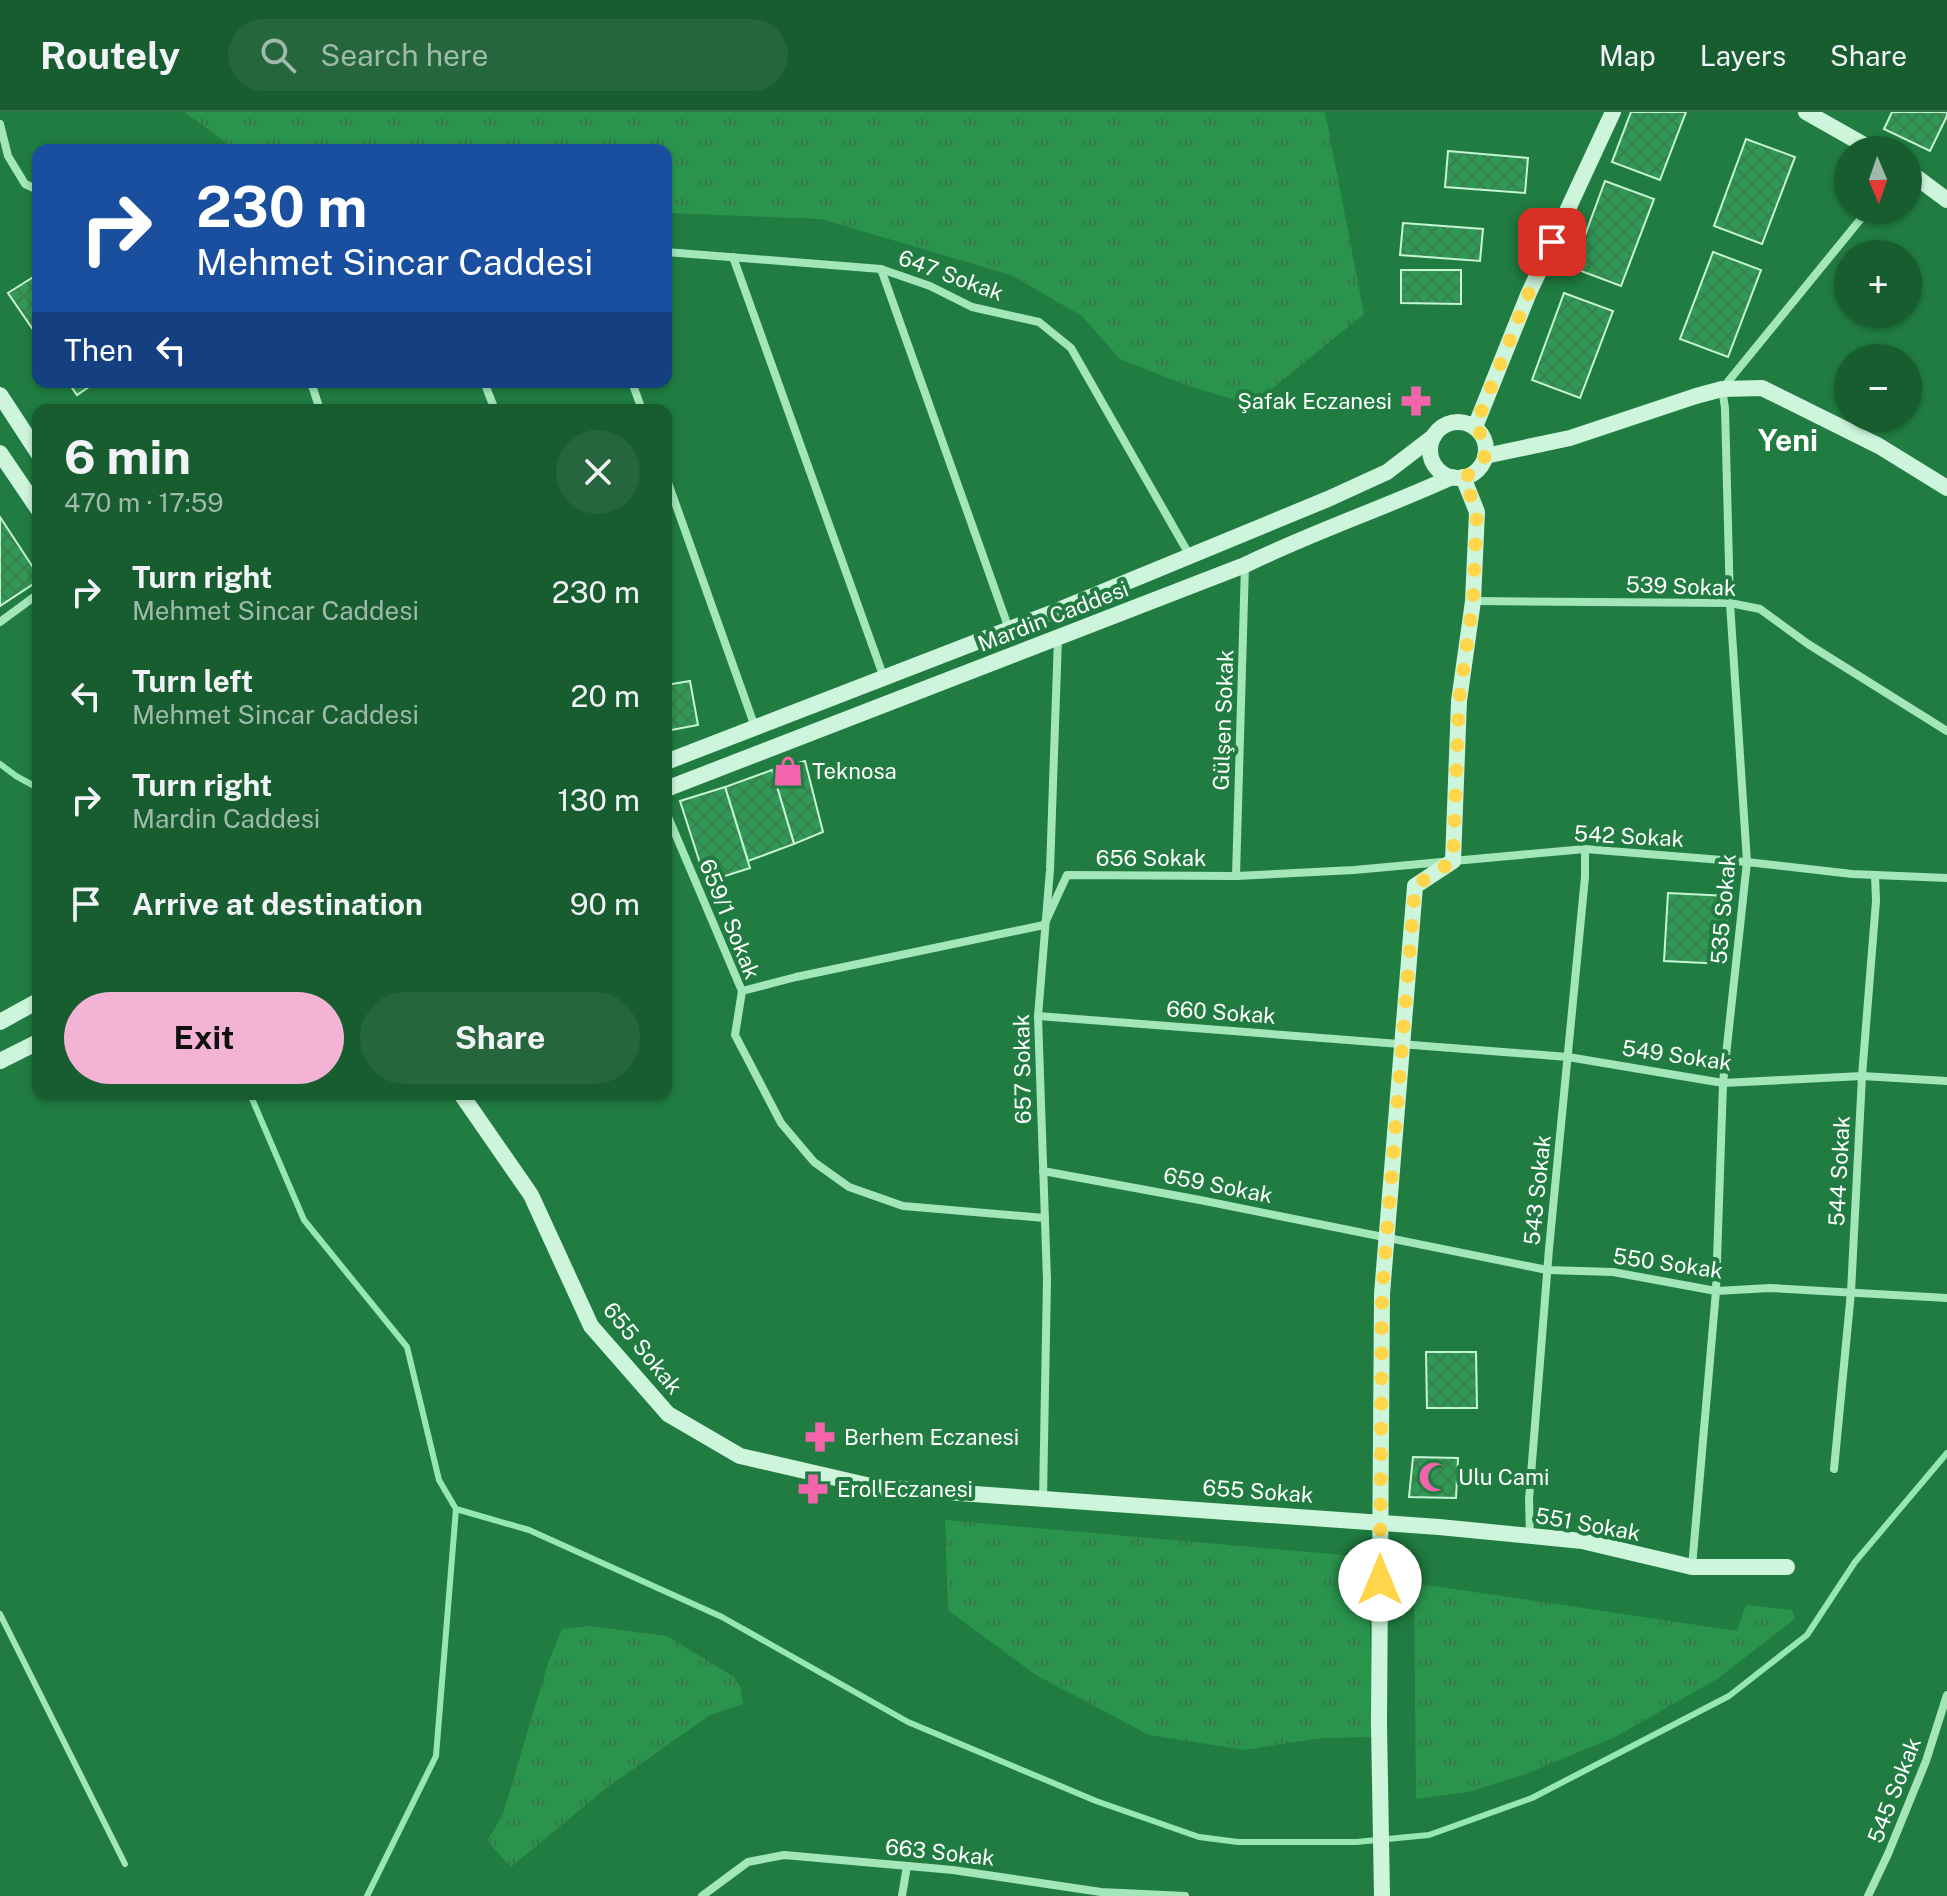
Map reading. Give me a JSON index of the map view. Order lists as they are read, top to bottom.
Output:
{
  "streets": {
    "street": [
      "647 Sokak",
      "539 Sokak",
      "Mardin Caddesi",
      "Gülşen Sokak",
      "542 Sokak",
      "656 Sokak",
      "535 Sokak",
      "659/1 Sokak",
      "660 Sokak",
      "549 Sokak",
      "657 Sokak",
      "544 Sokak",
      "659 Sokak",
      "543 Sokak",
      "550 Sokak",
      "655 Sokak",
      "551 Sokak",
      "545 Sokak",
      "663 Sokak"
    ]
  },
  "crossings": [
    ["647 Sokak", "Mardin Caddesi"],
    ["539 Sokak", "535 Sokak"],
    ["Mardin Caddesi", "Gülşen Sokak"],
    ["Mardin Caddesi", "657 Sokak"],
    ["Gülşen Sokak", "656 Sokak"],
    ["542 Sokak", "656 Sokak"],
    ["542 Sokak", "535 Sokak"],
    ["542 Sokak", "544 Sokak"],
    ["542 Sokak", "543 Sokak"],
    ["656 Sokak", "657 Sokak"],
    ["535 Sokak", "549 Sokak"],
    ["535 Sokak", "550 Sokak"],
    ["535 Sokak", "551 Sokak"],
    ["659/1 Sokak", "657 Sokak"],
    ["660 Sokak", "549 Sokak"],
    ["660 Sokak", "657 Sokak"],
    ["549 Sokak", "544 Sokak"],
    ["549 Sokak", "543 Sokak"],
    ["657 Sokak", "659 Sokak"],
    ["657 Sokak", "655 Sokak"],
    ["544 Sokak", "550 Sokak"],
    ["659 Sokak", "550 Sokak"],
    ["543 Sokak", "550 Sokak"],
    ["543 Sokak", "551 Sokak"],
    ["655 Sokak", "551 Sokak"]
  ],
  "districts": ["Yeni"],
  "places": {
    "pharmacy": ["Şafak Eczanesi", "Berhem Eczanesi", "Erol Eczanesi"],
    "shop": ["Teknosa"],
    "mosque": ["Ulu Cami"]
  },
  "north": "bottom",
  "page": {
    "header": "Routely",
    "search": "Search here",
    "nav": ["Map", "Layers", "Share"],
    "map_buttons": ["+", "−"],
    "turn": ["230 m", "Mehmet Sincar Caddesi"],
    "then": "Then",
    "heading": ["6 min", "470 m · 17:59"],
    "list": [
      {
        "name": "Turn right",
        "note": "Mehmet Sincar Caddesi",
        "value": "230 m"
      },
      {
        "name": "Turn left",
        "note": "Mehmet Sincar Caddesi",
        "value": "20 m"
      },
      {
        "name": "Turn right",
        "note": "Mardin Caddesi",
        "value": "130 m"
      },
      {
        "name": "Arrive at destination",
        "value": "90 m"
      }
    ],
    "buttons": ["Exit", "Share"]
  }
}
